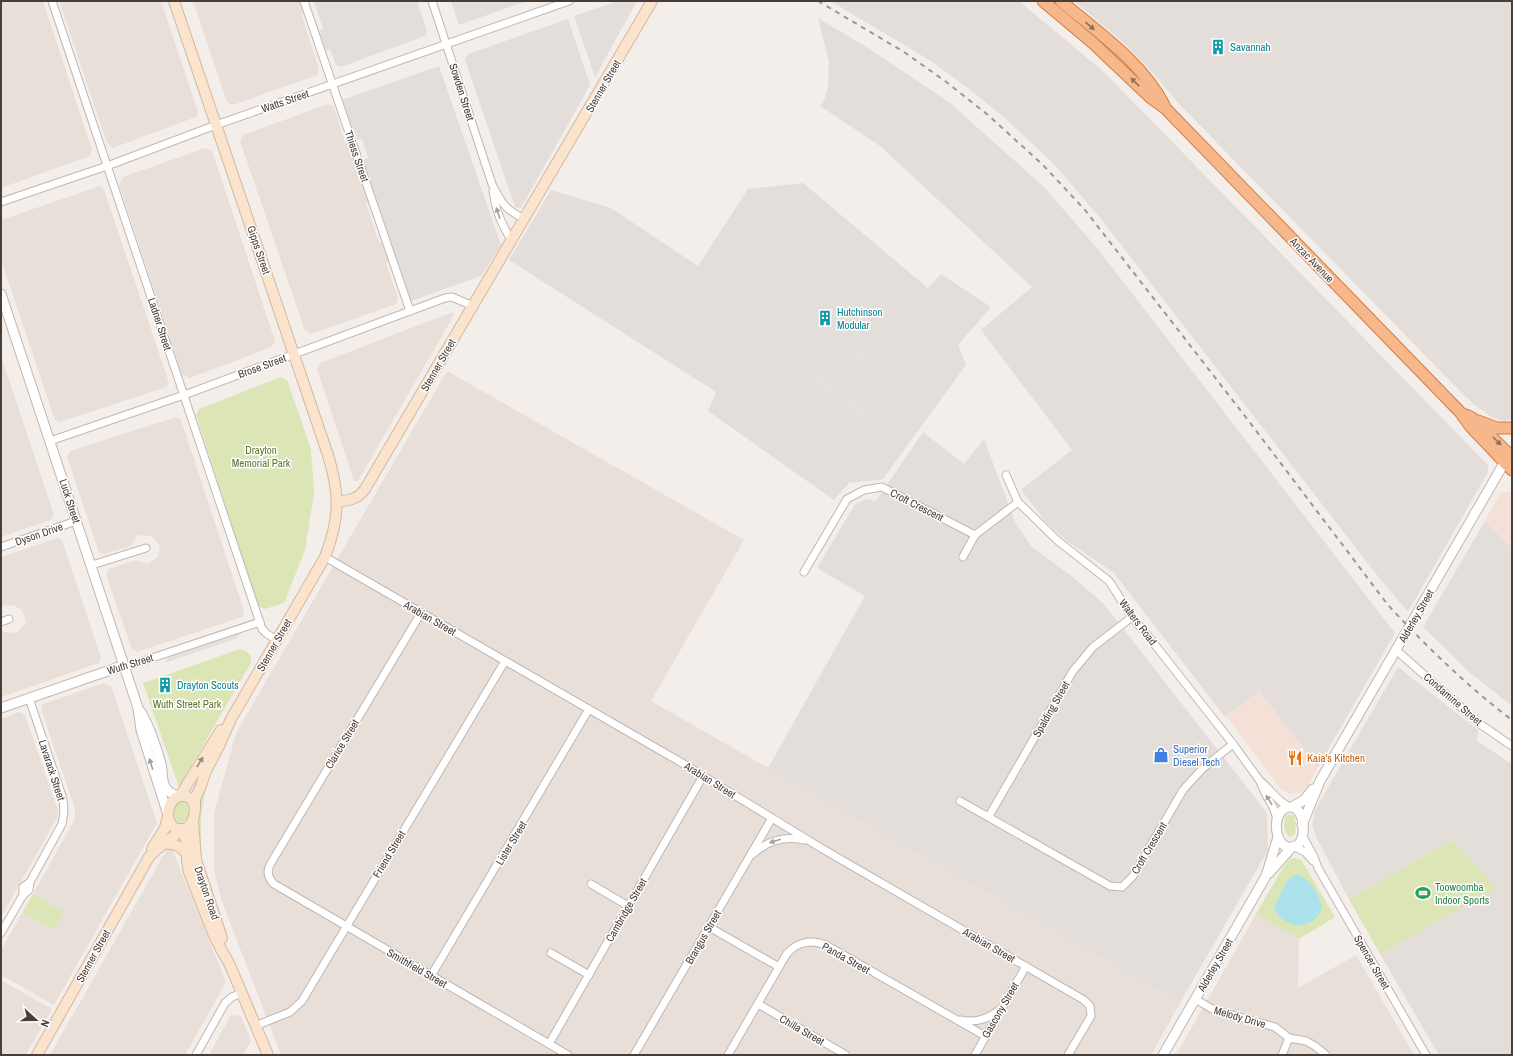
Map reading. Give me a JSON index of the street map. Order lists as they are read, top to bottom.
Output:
{
  "streets": {
    "highway": ["Anzac Avenue"],
    "main road": ["Stenner Street", "Gipps Street", "Drayton Road"],
    "street": [
      "Sowden Street",
      "Watts Street",
      "Thiess Street",
      "Ladner Street",
      "Brose Street",
      "Luck Street",
      "Croft Crescent",
      "Dyson Drive",
      "Alderley Street",
      "Arabian Street",
      "Walters Road",
      "Wuth Street",
      "Condamine Street",
      "Spalding Street",
      "Clarice Street",
      "Lavarack Street",
      "Lister Street",
      "Friend Street",
      "Cambridge Street",
      "Brangus Street",
      "Panda Street",
      "Spencer Street",
      "Smithfield Street",
      "Gascony Street",
      "Melody Drive",
      "Chilla Street"
    ]
  },
  "crossings": [
    ["Stenner Street", "Sowden Street"],
    ["Stenner Street", "Gipps Street"],
    ["Stenner Street", "Ladner Street"],
    ["Stenner Street", "Brose Street"],
    ["Stenner Street", "Luck Street"],
    ["Stenner Street", "Arabian Street"],
    ["Stenner Street", "Drayton Road"],
    ["Sowden Street", "Watts Street"],
    ["Watts Street", "Thiess Street"],
    ["Watts Street", "Gipps Street"],
    ["Watts Street", "Ladner Street"],
    ["Thiess Street", "Brose Street"],
    ["Gipps Street", "Brose Street"],
    ["Anzac Avenue", "Alderley Street"],
    ["Ladner Street", "Brose Street"],
    ["Ladner Street", "Wuth Street"],
    ["Brose Street", "Luck Street"],
    ["Luck Street", "Dyson Drive"],
    ["Luck Street", "Wuth Street"],
    ["Luck Street", "Drayton Road"],
    ["Croft Crescent", "Walters Road"],
    ["Croft Crescent", "Spalding Street"],
    ["Alderley Street", "Walters Road"],
    ["Alderley Street", "Condamine Street"],
    ["Alderley Street", "Spencer Street"],
    ["Alderley Street", "Melody Drive"],
    ["Arabian Street", "Clarice Street"],
    ["Arabian Street", "Lister Street"],
    ["Arabian Street", "Friend Street"],
    ["Arabian Street", "Cambridge Street"],
    ["Arabian Street", "Brangus Street"],
    ["Arabian Street", "Gascony Street"],
    ["Walters Road", "Spalding Street"],
    ["Walters Road", "Spencer Street"],
    ["Wuth Street", "Lavarack Street"],
    ["Clarice Street", "Smithfield Street"],
    ["Lister Street", "Smithfield Street"],
    ["Friend Street", "Drayton Road"],
    ["Friend Street", "Smithfield Street"],
    ["Cambridge Street", "Smithfield Street"],
    ["Panda Street", "Gascony Street"],
    ["Panda Street", "Chilla Street"]
  ],
  "parks": ["Drayton Memorial Park", "Wuth Street Park"],
  "places": {
    "building": ["Savannah", "Hutchinson Modular", "Drayton Scouts"],
    "shop": ["Superior Diesel Tech"],
    "restaurant": ["Kaia's Kitchen"],
    "sports": ["Toowoomba Indoor Sports"]
  },
  "north": "right"
}
